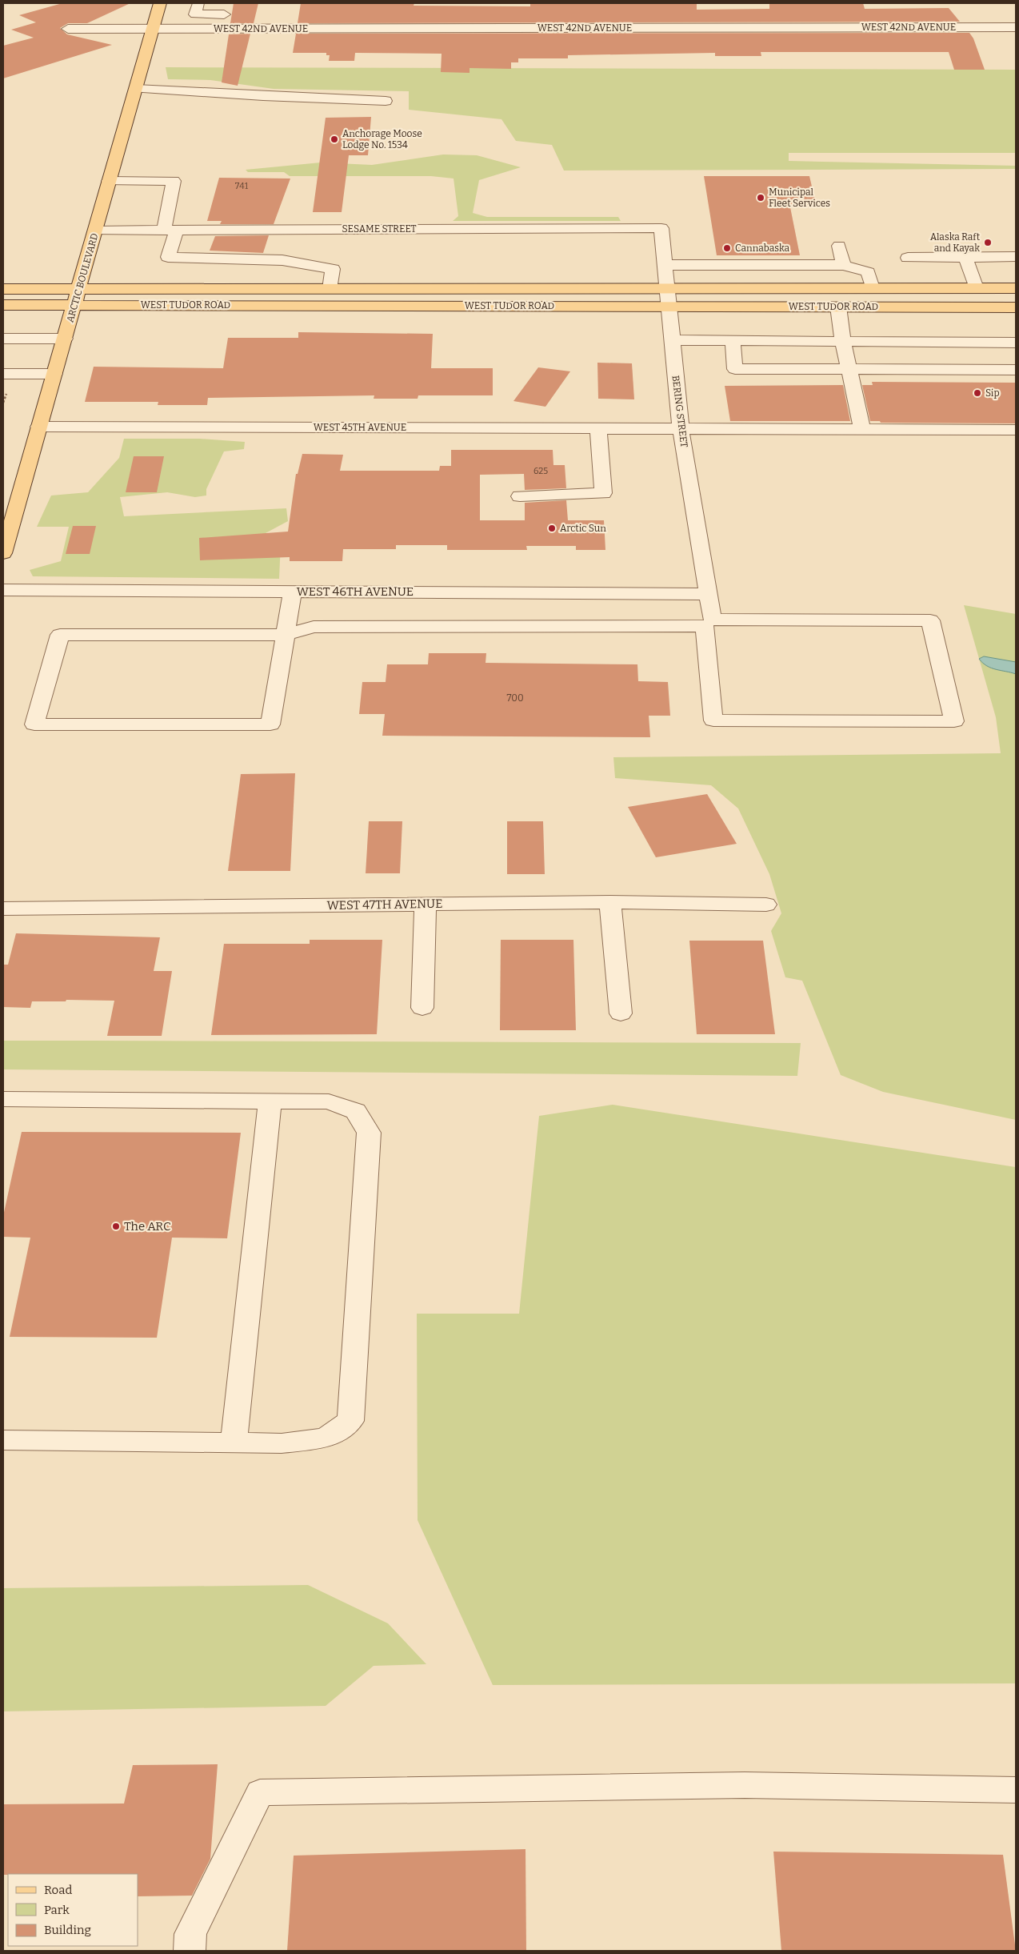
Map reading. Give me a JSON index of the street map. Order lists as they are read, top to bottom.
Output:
{
  "streets": {
    "main road": ["ARCTIC BOULEVARD", "WEST TUDOR ROAD"],
    "street": [
      "WEST 42ND AVENUE",
      "SESAME STREET",
      "BERING STREET",
      "WEST 45TH AVENUE",
      "WEST 46TH AVENUE",
      "WEST 47TH AVENUE"
    ]
  },
  "crossings": [
    ["WEST 42ND AVENUE", "ARCTIC BOULEVARD"],
    ["SESAME STREET", "ARCTIC BOULEVARD"],
    ["SESAME STREET", "BERING STREET"],
    ["ARCTIC BOULEVARD", "WEST TUDOR ROAD"],
    ["ARCTIC BOULEVARD", "WEST 45TH AVENUE"],
    ["WEST TUDOR ROAD", "BERING STREET"],
    ["BERING STREET", "WEST 45TH AVENUE"],
    ["BERING STREET", "WEST 46TH AVENUE"]
  ],
  "places": [
    "Anchorage Moose Lodge No. 1534",
    "Municipal Fleet Services",
    "Alaska Raft and Kayak",
    "Cannabaska",
    "Sip",
    "Arctic Sun",
    "The ARC"
  ],
  "house_numbers": ["741", "625", "700"],
  "legend": ["Road", "Park", "Building"]
}
